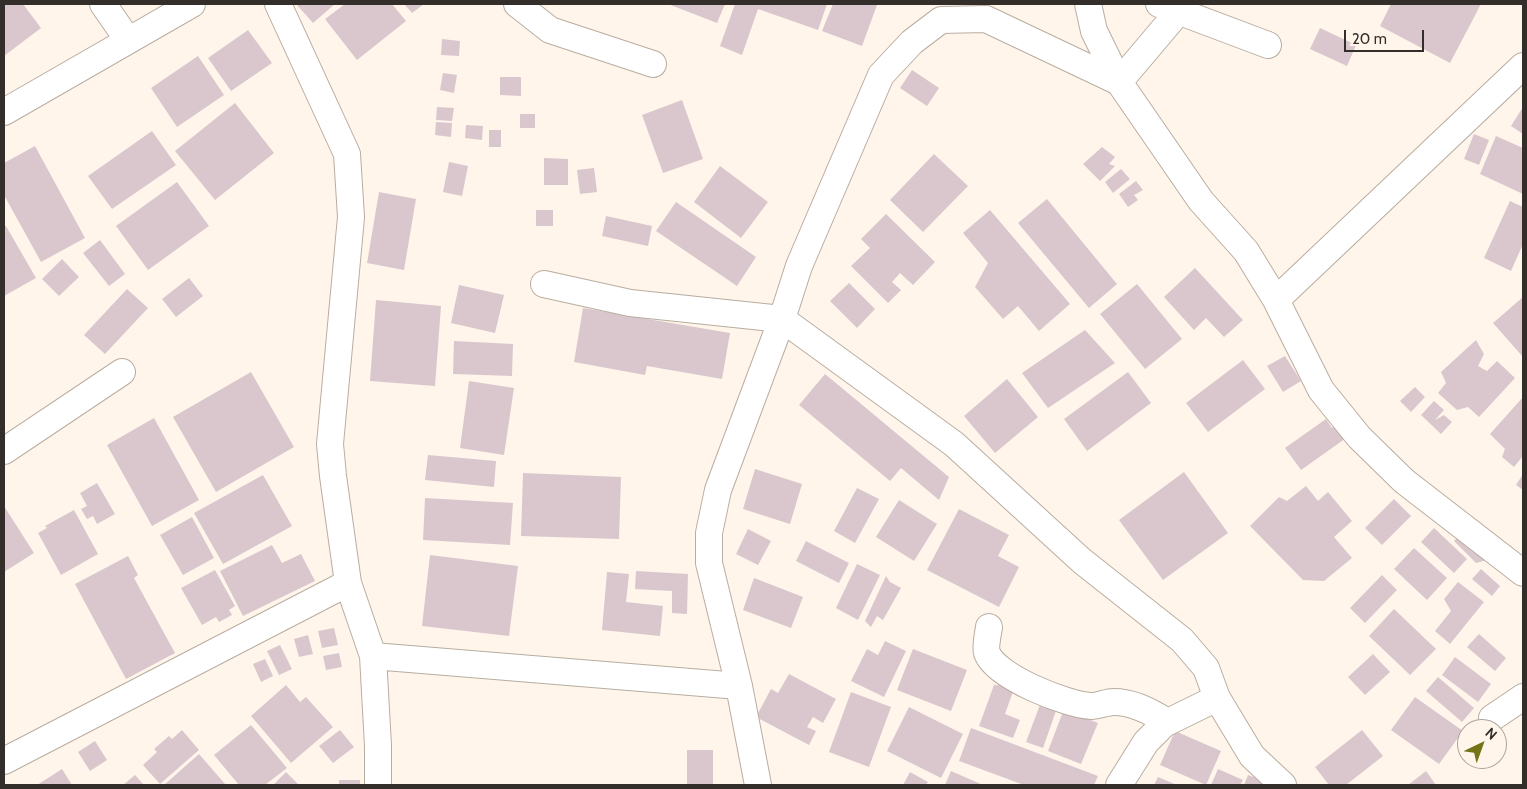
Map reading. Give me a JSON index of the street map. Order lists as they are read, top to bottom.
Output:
{
  "scale_bar": "20 m",
  "north": "top right"
}
